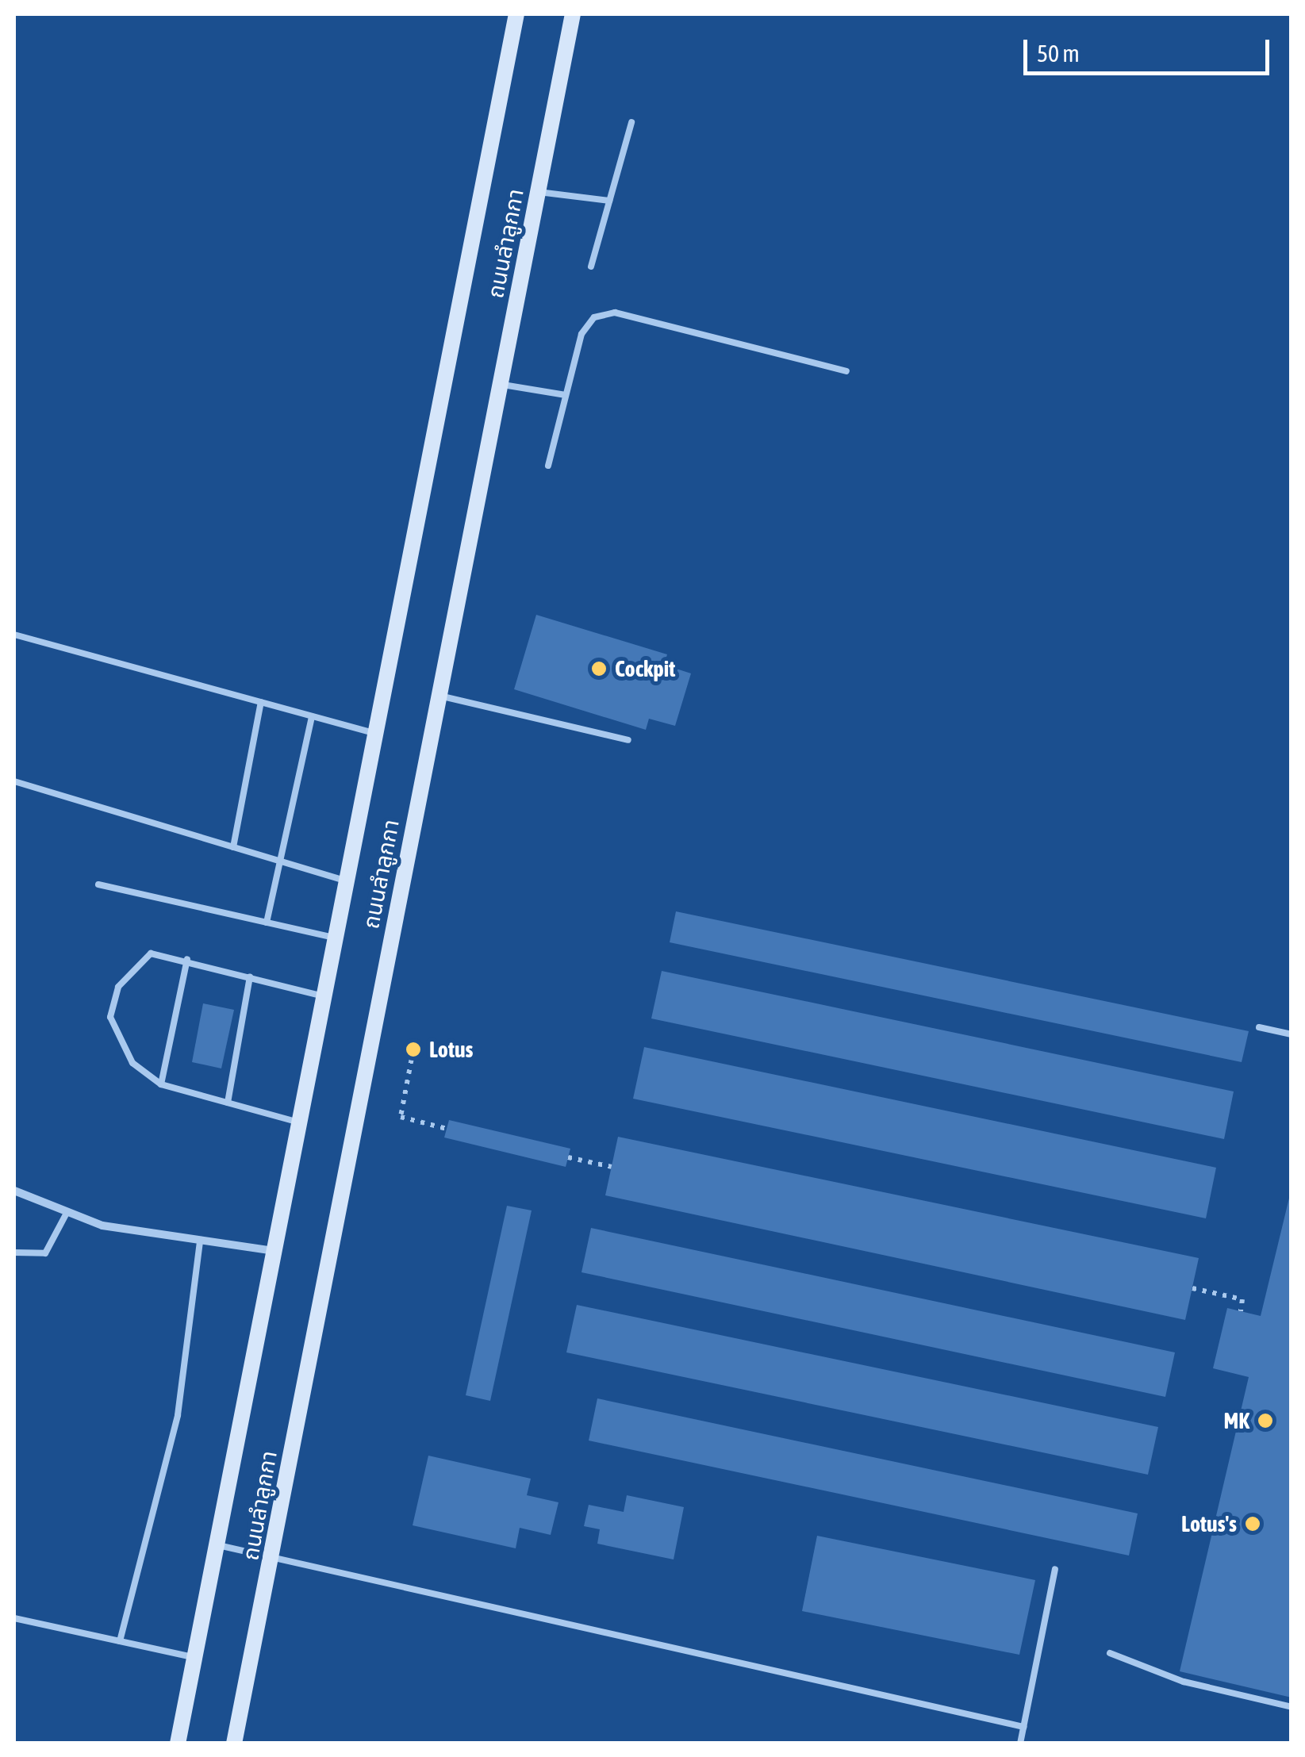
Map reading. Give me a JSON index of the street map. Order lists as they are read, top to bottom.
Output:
{
  "streets": {
    "main road": ["ถนนลำลูกกา"]
  },
  "places": [
    "Cockpit",
    "Lotus",
    "MK",
    "Lotus's"
  ],
  "scale_bar": "50 m"
}
